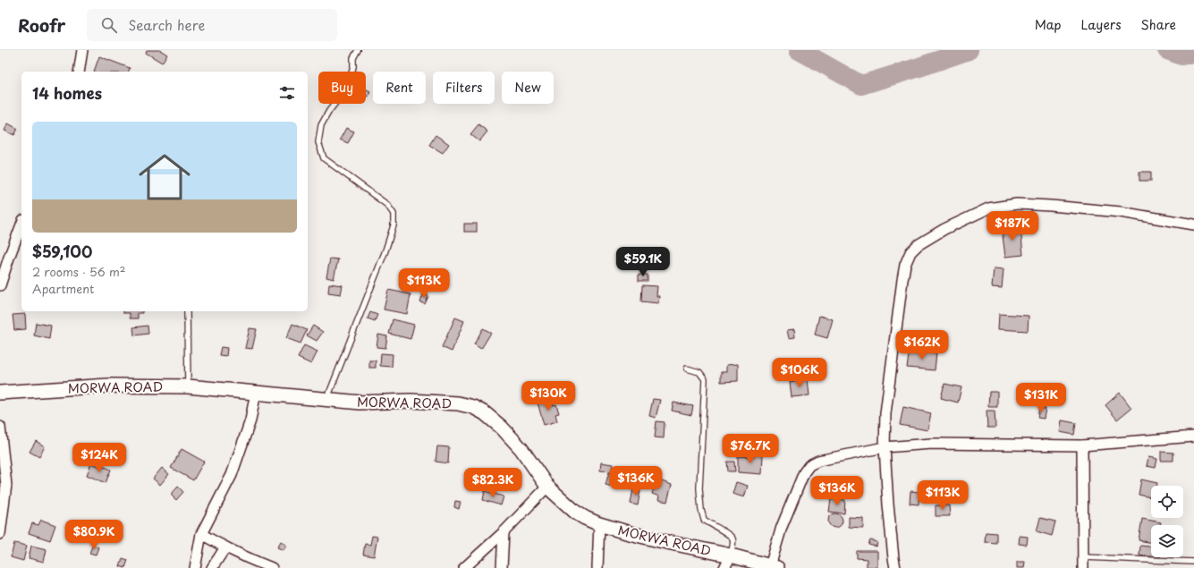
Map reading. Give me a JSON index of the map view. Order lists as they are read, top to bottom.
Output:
{
  "streets": {
    "main road": ["MORWA ROAD"]
  },
  "page": {
    "header": "Roofr",
    "search": "Search here",
    "nav": ["Map", "Layers", "Share"],
    "chip": [
      "Buy",
      "Rent",
      "Filters",
      "New"
    ],
    "heading": "14 homes",
    "list": [
      {
        "name": "$59,100",
        "note": "2 rooms · 56 m² · Apartment"
      }
    ],
    "price": [
      "$187K",
      "$59.1K",
      "$113K",
      "$162K",
      "$106K",
      "$130K",
      "$131K",
      "$76.7K",
      "$124K",
      "$136K",
      "$82.3K",
      "$136K",
      "$113K",
      "$80.9K"
    ]
  }
}
